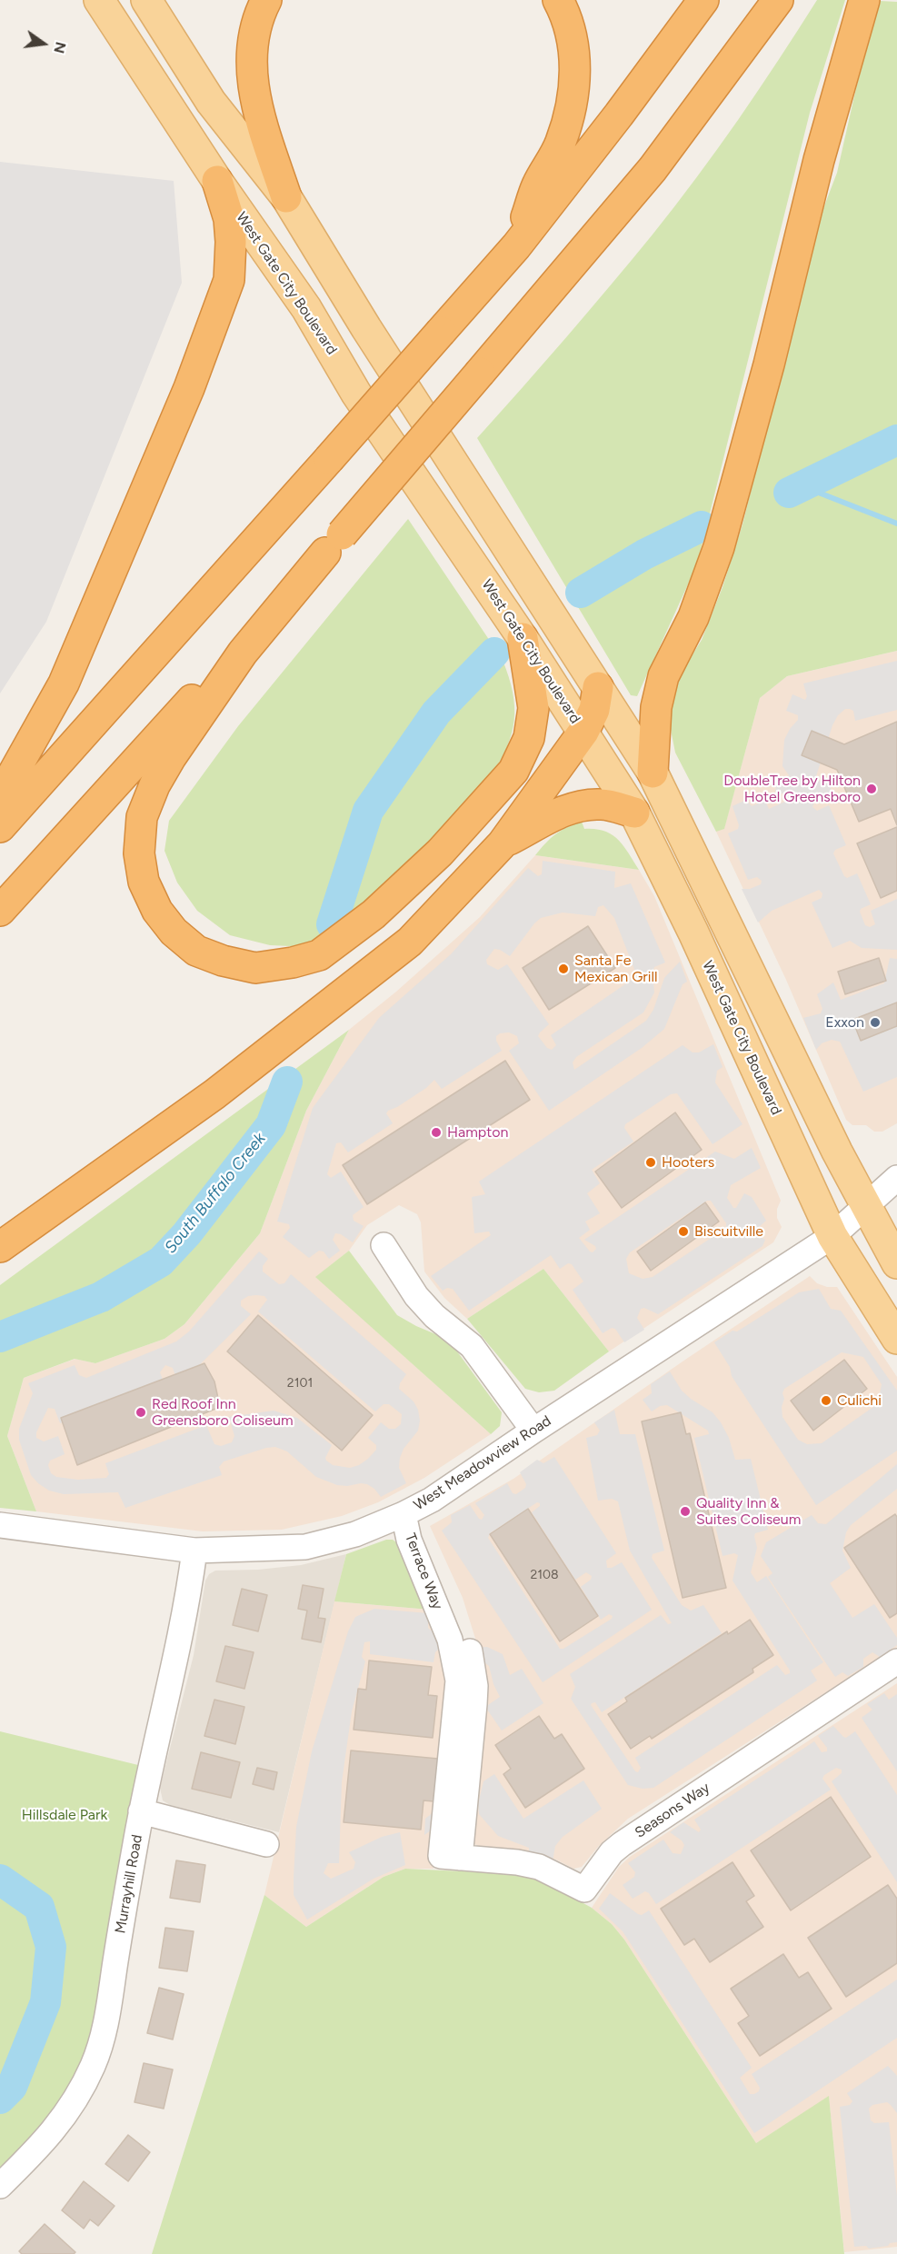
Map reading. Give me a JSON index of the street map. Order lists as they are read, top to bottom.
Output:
{
  "streets": {
    "main road": ["West Gate City Boulevard"],
    "street": [
      "West Meadowview Road",
      "Terrace Way",
      "Seasons Way",
      "Murrayhill Road"
    ]
  },
  "crossings": [
    ["West Gate City Boulevard", "West Meadowview Road"],
    ["West Meadowview Road", "Terrace Way"],
    ["West Meadowview Road", "Murrayhill Road"],
    ["Terrace Way", "Seasons Way"]
  ],
  "water": ["South Buffalo Creek"],
  "parks": ["Hillsdale Park"],
  "places": [
    "DoubleTree by Hilton Hotel Greensboro",
    "Santa Fe Mexican Grill",
    "Exxon",
    "Hampton",
    "Hooters",
    "Biscuitville",
    "Culichi",
    "Red Roof Inn Greensboro Coliseum",
    "Quality Inn & Suites Coliseum"
  ],
  "house_numbers": ["2101", "2108"],
  "north": "right"
}
